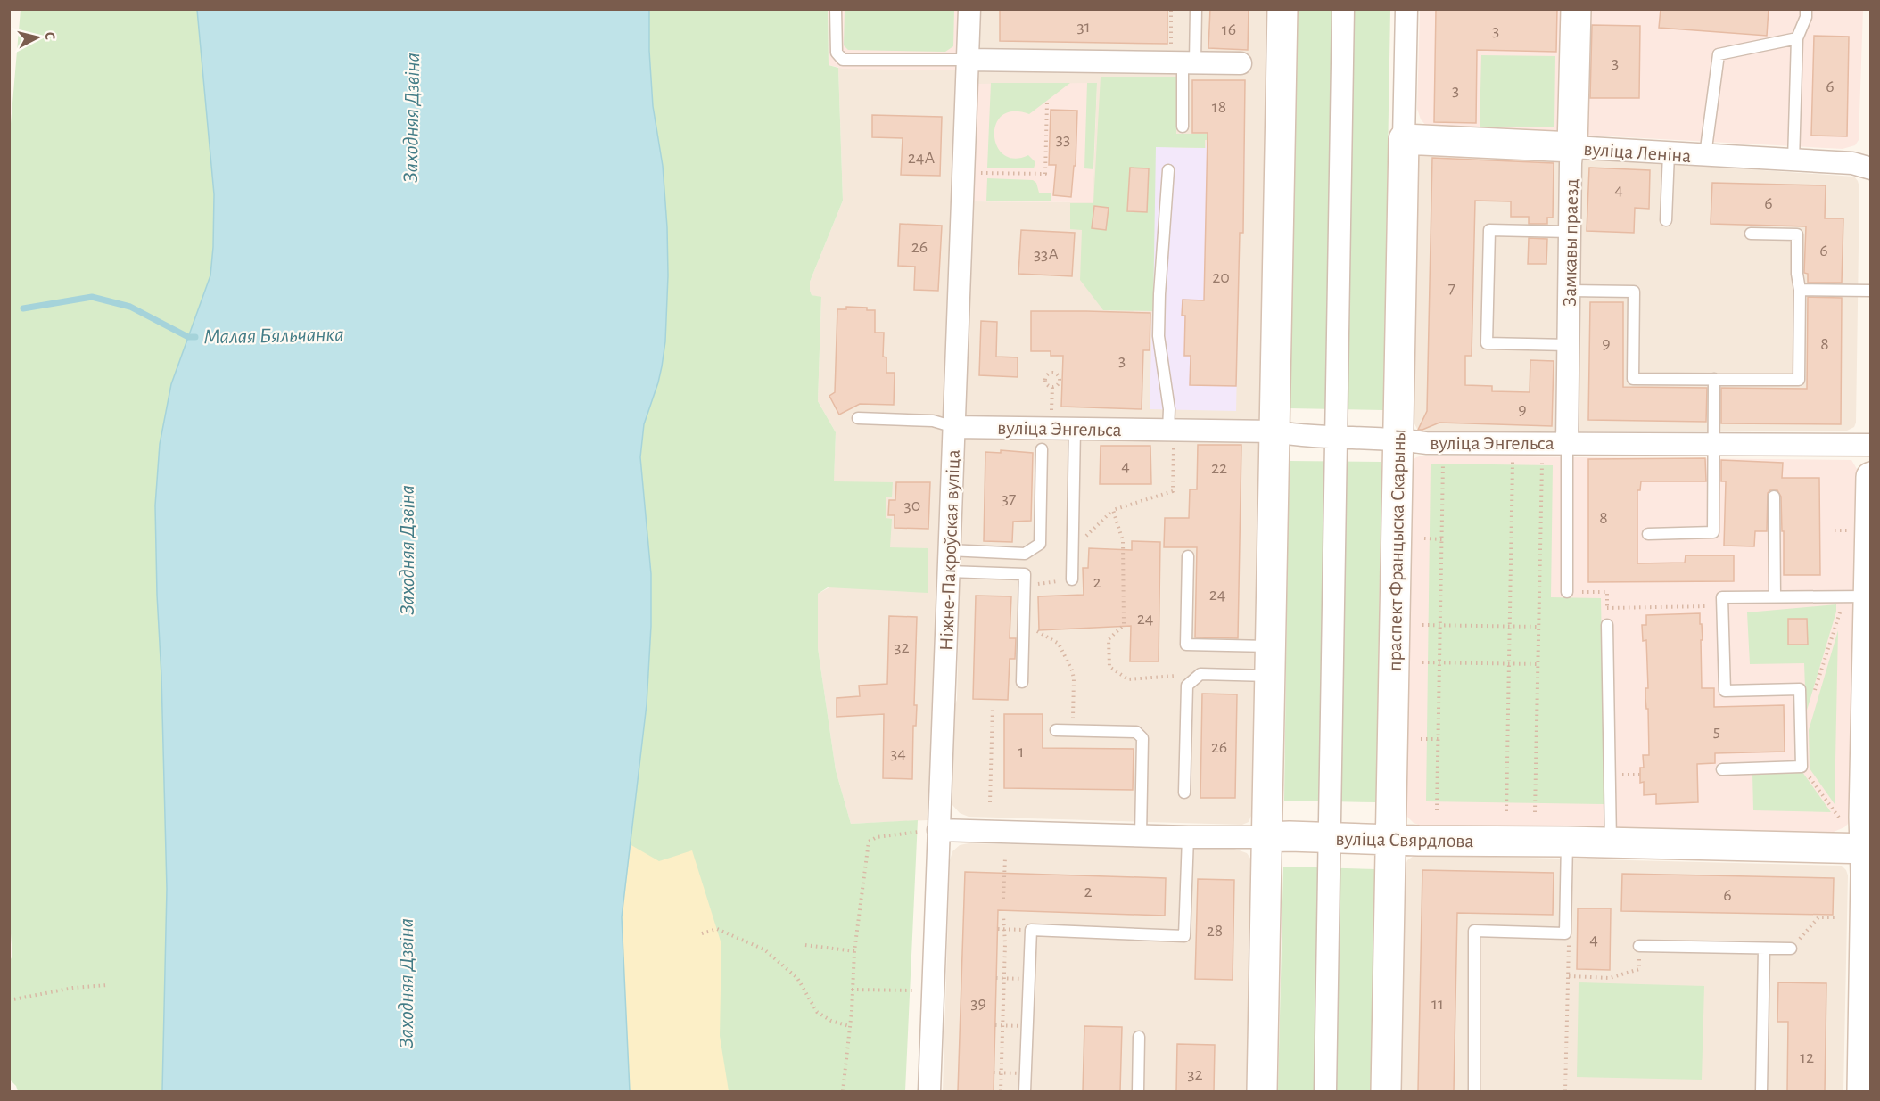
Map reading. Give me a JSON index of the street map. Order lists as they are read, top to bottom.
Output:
{
  "streets": {
    "street": [
      "вуліца Леніна",
      "Замкавы праезд",
      "вуліца Энгельса",
      "Ніжне-Пакроўская вуліца",
      "праспект Францыска Скарыны",
      "вуліца Свярдлова"
    ]
  },
  "crossings": [
    ["вуліца Леніна", "Замкавы праезд"],
    ["вуліца Леніна", "праспект Францыска Скарыны"],
    ["Замкавы праезд", "вуліца Энгельса"],
    ["вуліца Энгельса", "Ніжне-Пакроўская вуліца"],
    ["вуліца Энгельса", "праспект Францыска Скарыны"],
    ["Ніжне-Пакроўская вуліца", "вуліца Свярдлова"],
    ["праспект Францыска Скарыны", "вуліца Свярдлова"]
  ],
  "water": ["Заходняя Дзвіна", "Малая Бяльчанка"],
  "house_numbers": [
    "31",
    "16",
    "3",
    "3",
    "6",
    "3",
    "18",
    "33",
    "24А",
    "4",
    "6",
    "26",
    "6",
    "33А",
    "20",
    "7",
    "9",
    "8",
    "3",
    "9",
    "4",
    "22",
    "37",
    "30",
    "8",
    "2",
    "24",
    "24",
    "32",
    "5",
    "26",
    "1",
    "34",
    "2",
    "6",
    "28",
    "4",
    "39",
    "11",
    "12",
    "32"
  ],
  "north": "right"
}
